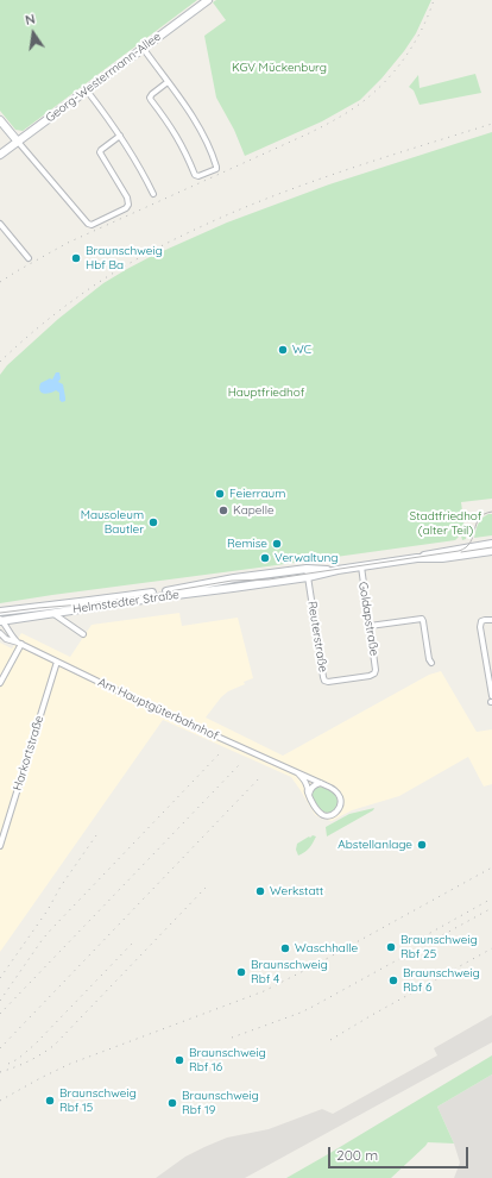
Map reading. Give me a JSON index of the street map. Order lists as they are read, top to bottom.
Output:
{
  "streets": {
    "main road": ["Georg-Westermann-Allee", "Helmstedter Straße"],
    "street": [
      "Goldapstraße",
      "Reuterstraße",
      "Am Hauptgüterbahnhof",
      "Harkortstraße"
    ]
  },
  "crossings": [
    ["Helmstedter Straße", "Goldapstraße"],
    ["Helmstedter Straße", "Reuterstraße"],
    ["Helmstedter Straße", "Am Hauptgüterbahnhof"],
    ["Goldapstraße", "Reuterstraße"],
    ["Am Hauptgüterbahnhof", "Harkortstraße"]
  ],
  "parks": ["KGV Mückenburg", "Hauptfriedhof", "Stadtfriedhof (alter Teil)"],
  "places": [
    "Braunschweig Hbf Ba",
    "WC",
    "Feierraum",
    "Kapelle",
    "Mausoleum Bautler",
    "Remise",
    "Verwaltung",
    "Abstellanlage",
    "Werkstatt",
    "Braunschweig Rbf 25",
    "Waschhalle",
    "Braunschweig Rbf 4",
    "Braunschweig Rbf 6",
    "Braunschweig Rbf 16",
    "Braunschweig Rbf 15",
    "Braunschweig Rbf 19"
  ],
  "scale_bar": "200 m",
  "north": "top"
}
